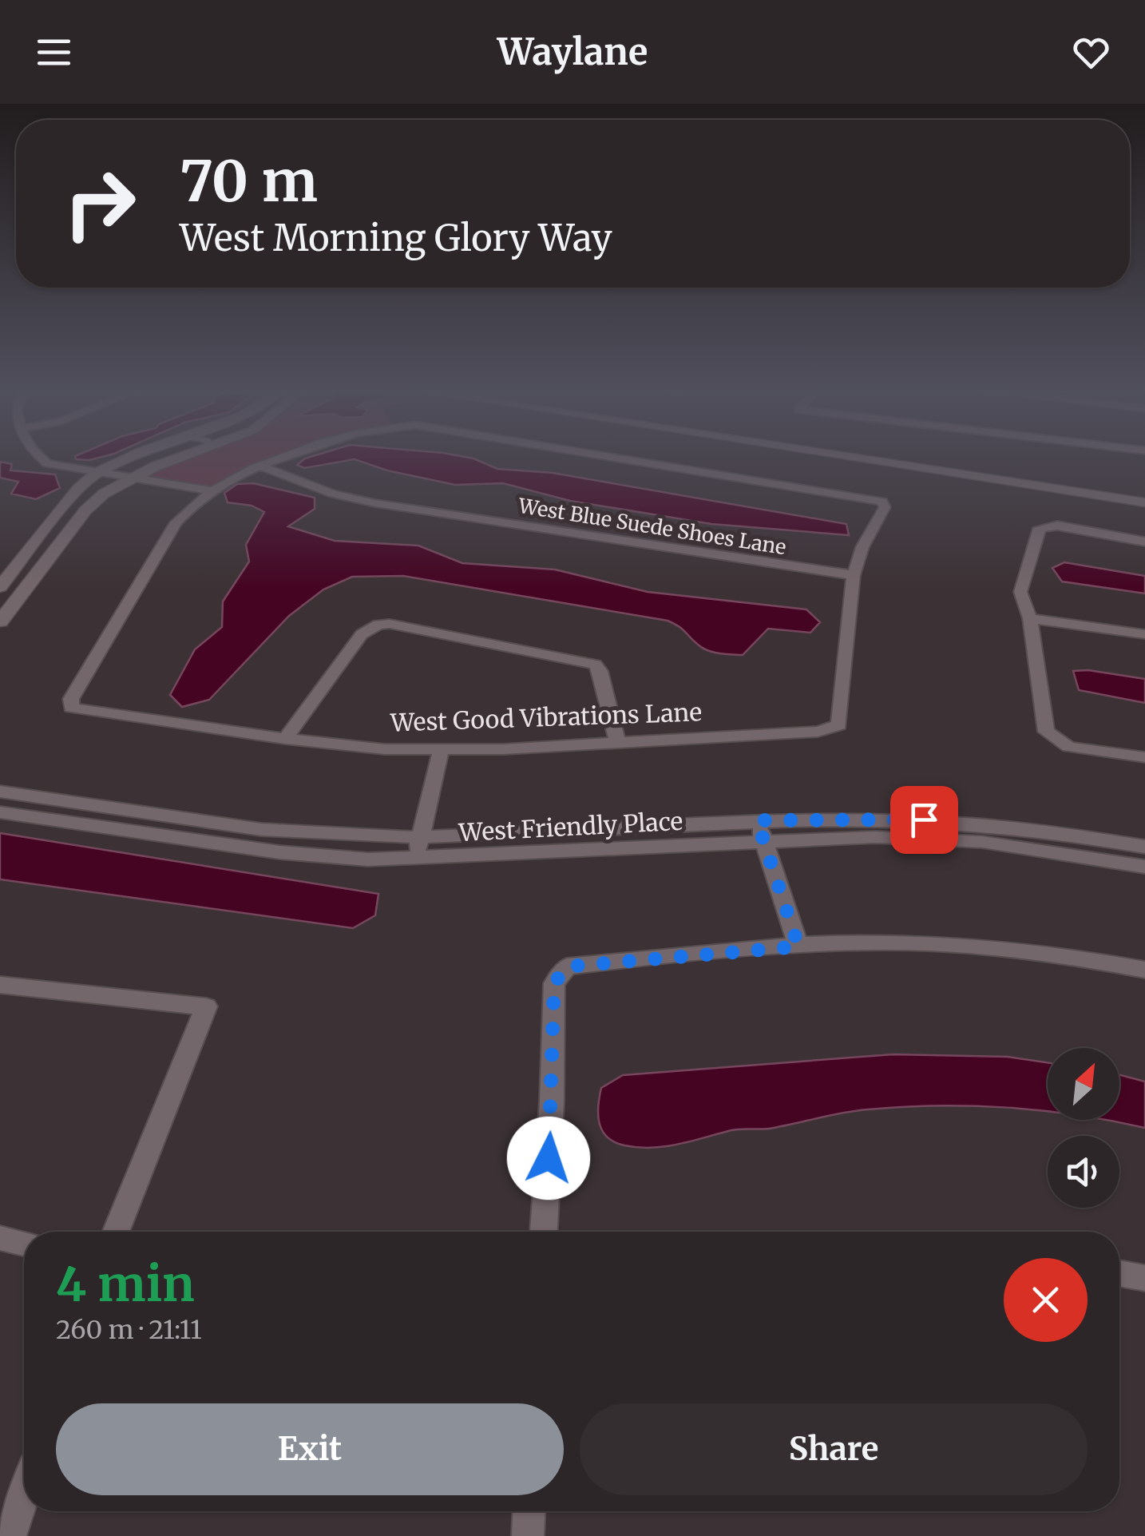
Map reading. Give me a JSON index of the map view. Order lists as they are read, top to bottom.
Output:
{
  "streets": {
    "street": ["West Blue Suede Shoes Lane", "West Good Vibrations Lane", "West Friendly Place"]
  },
  "crossings": [
    ["West Blue Suede Shoes Lane", "West Good Vibrations Lane"]
  ],
  "north": "top right",
  "page": {
    "header": "Waylane",
    "turn": ["70 m", "West Morning Glory Way"],
    "heading": ["4 min", "260 m · 21:11"],
    "buttons": ["Exit", "Share"]
  }
}
